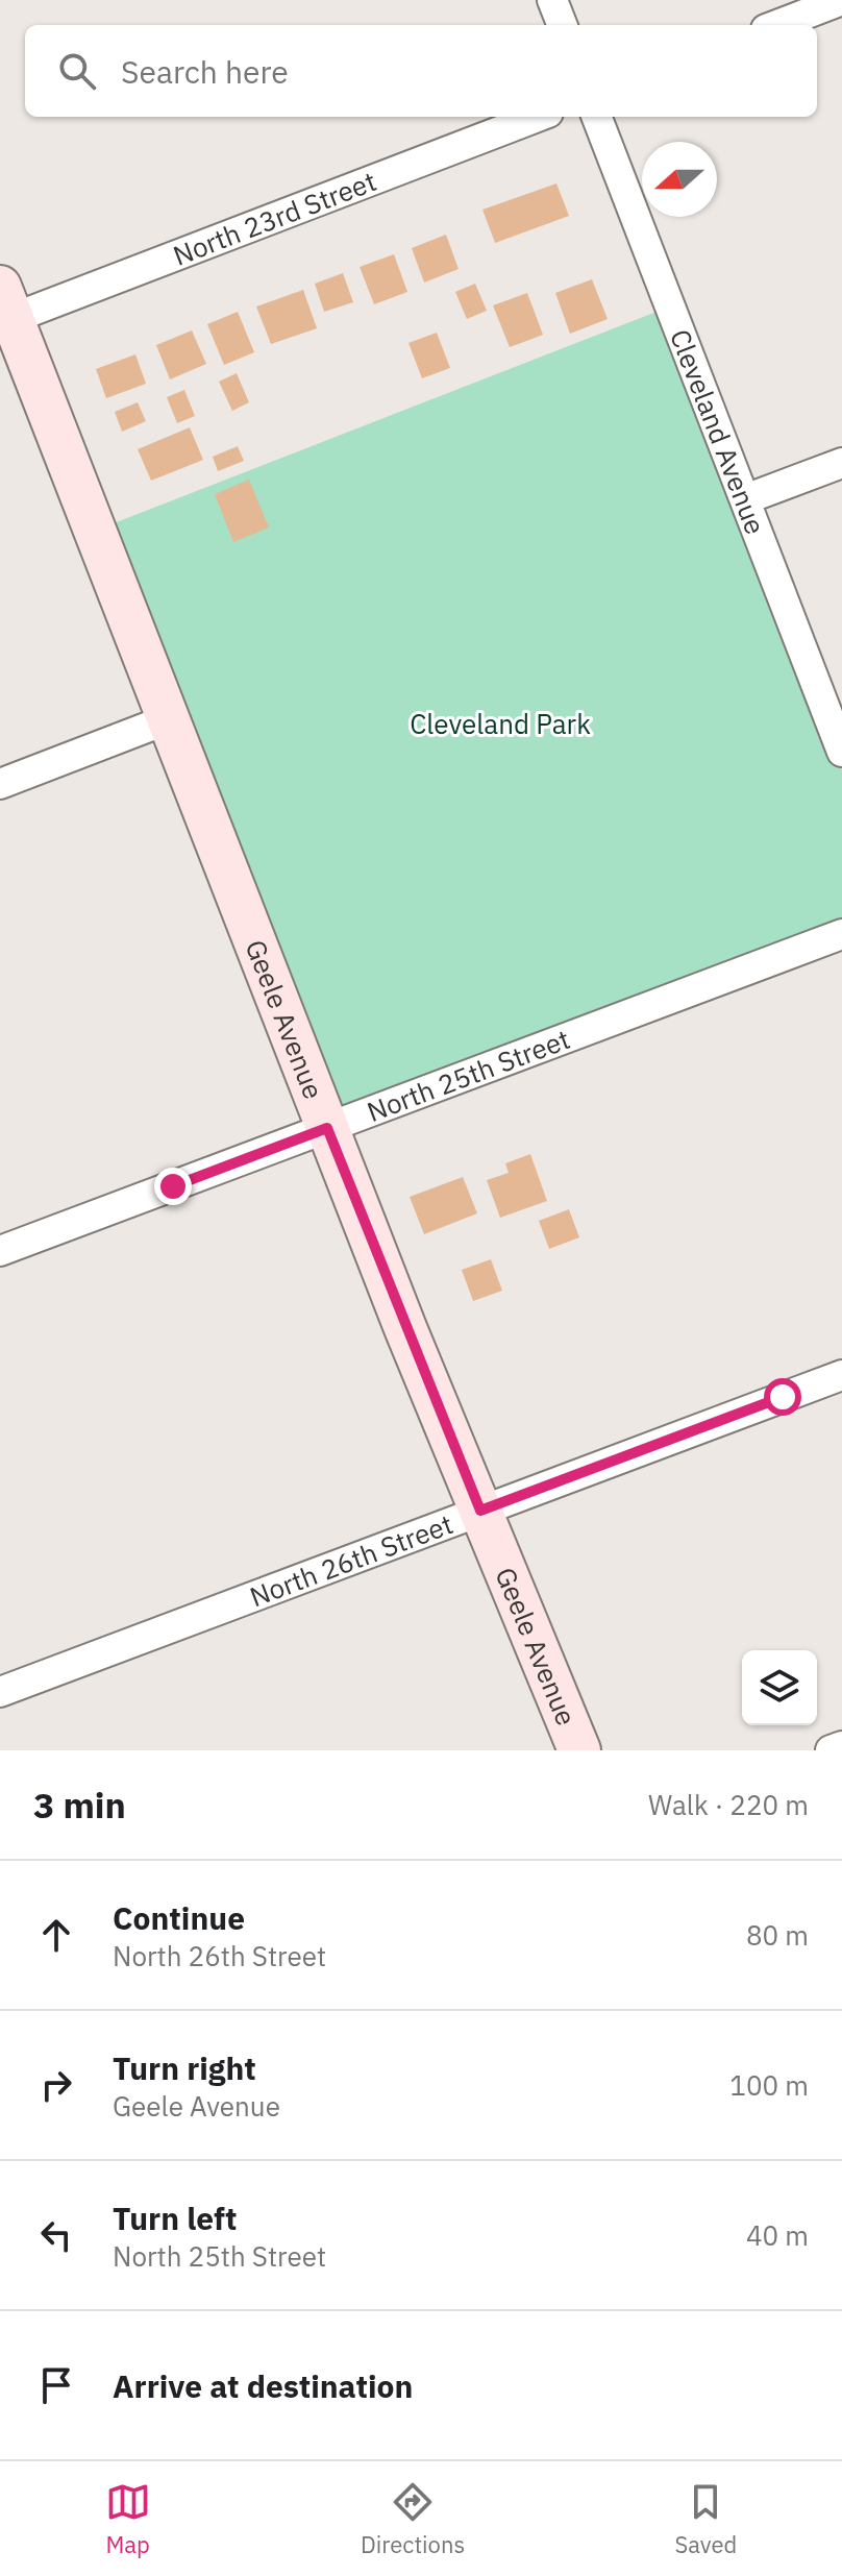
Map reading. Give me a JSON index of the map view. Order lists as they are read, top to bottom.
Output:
{
  "streets": {
    "street": [
      "North 23rd Street",
      "Cleveland Avenue",
      "Geele Avenue",
      "North 25th Street",
      "North 26th Street"
    ]
  },
  "crossings": [
    ["North 23rd Street", "Geele Avenue"],
    ["Geele Avenue", "North 25th Street"],
    ["Geele Avenue", "North 26th Street"]
  ],
  "parks": ["Cleveland Park"],
  "north": "left",
  "page": {
    "search": "Search here",
    "heading": ["3 min", "Walk · 220 m"],
    "list": [
      ["Continue", "North 26th Street", "80 m"],
      ["Turn right", "Geele Avenue", "100 m"],
      ["Turn left", "North 25th Street", "40 m"],
      "Arrive at destination"
    ],
    "nav": ["Map", "Directions", "Saved"]
  }
}
